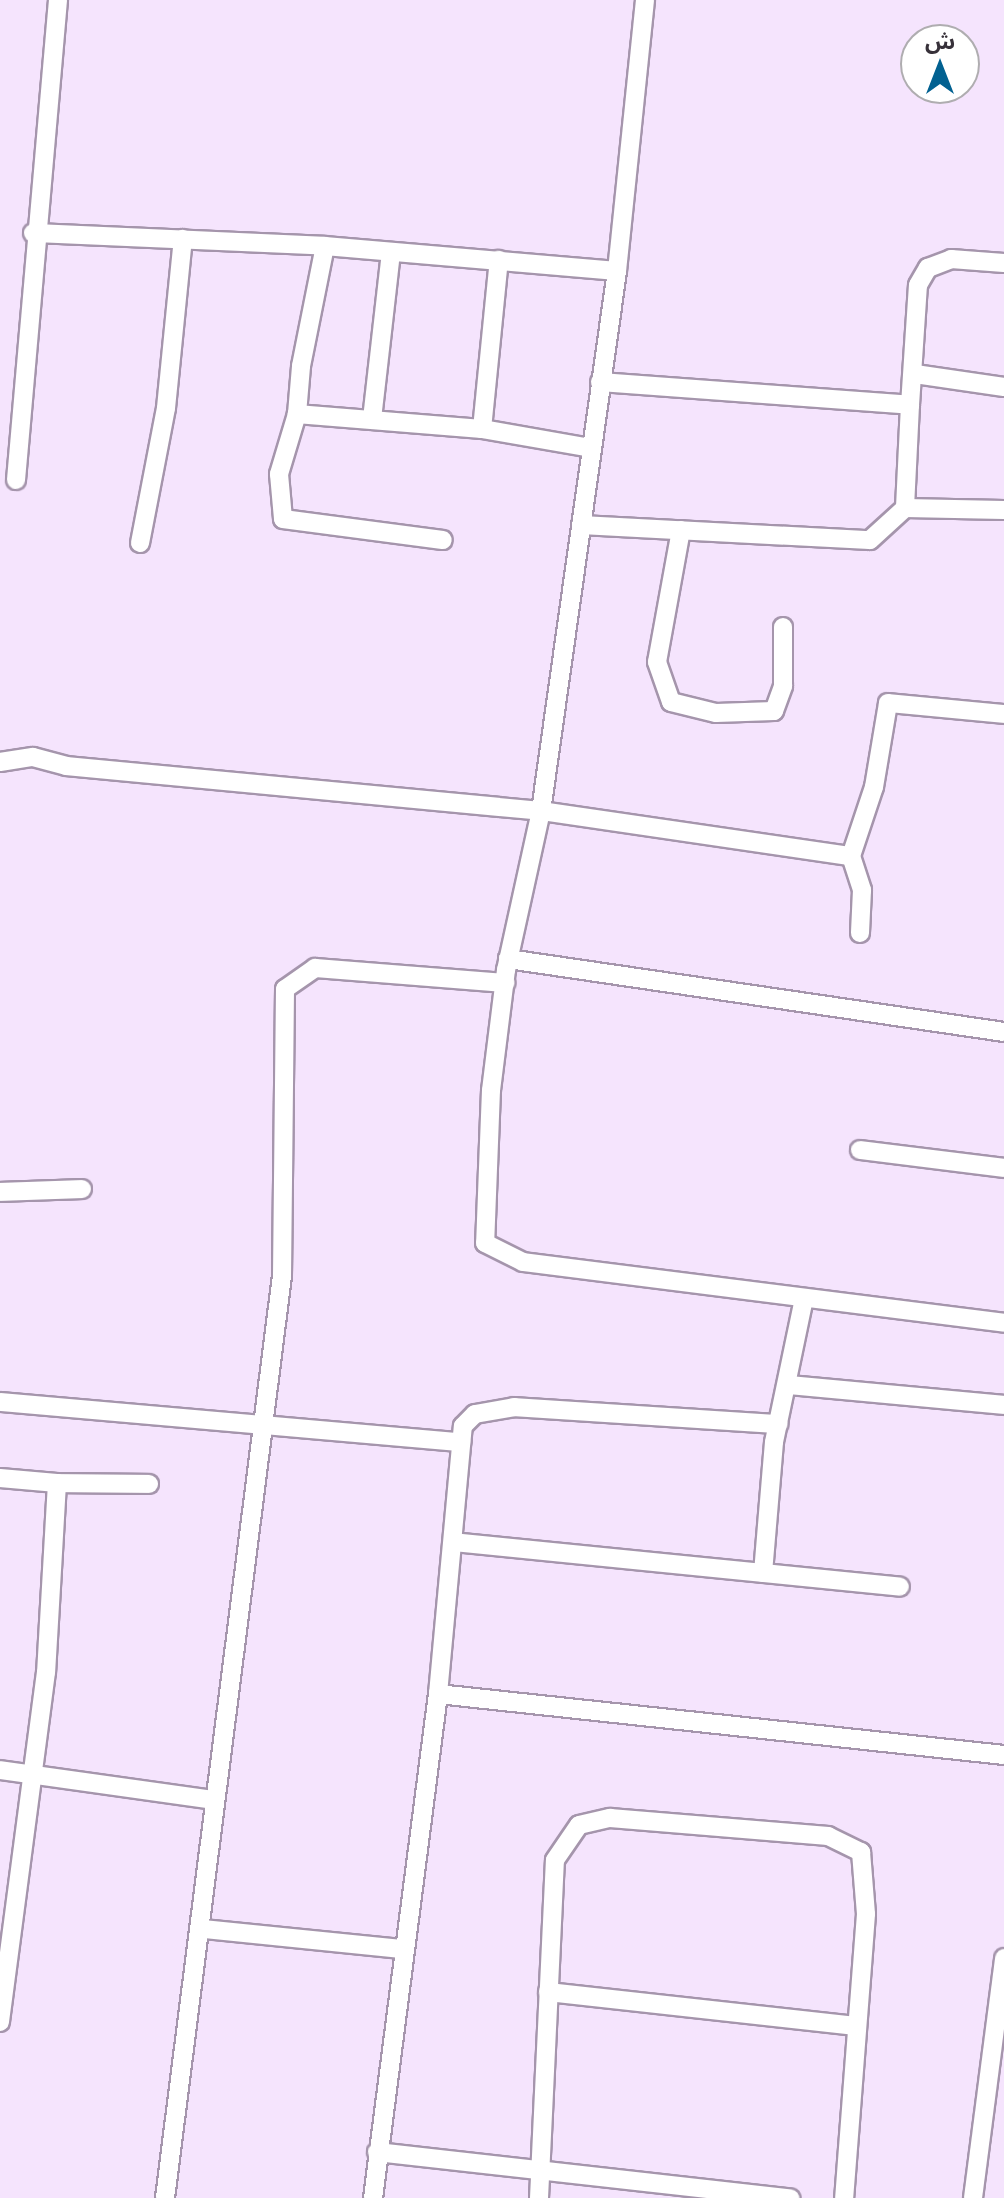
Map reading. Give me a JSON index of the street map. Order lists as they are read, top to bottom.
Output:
{
  "north": "top"
}
